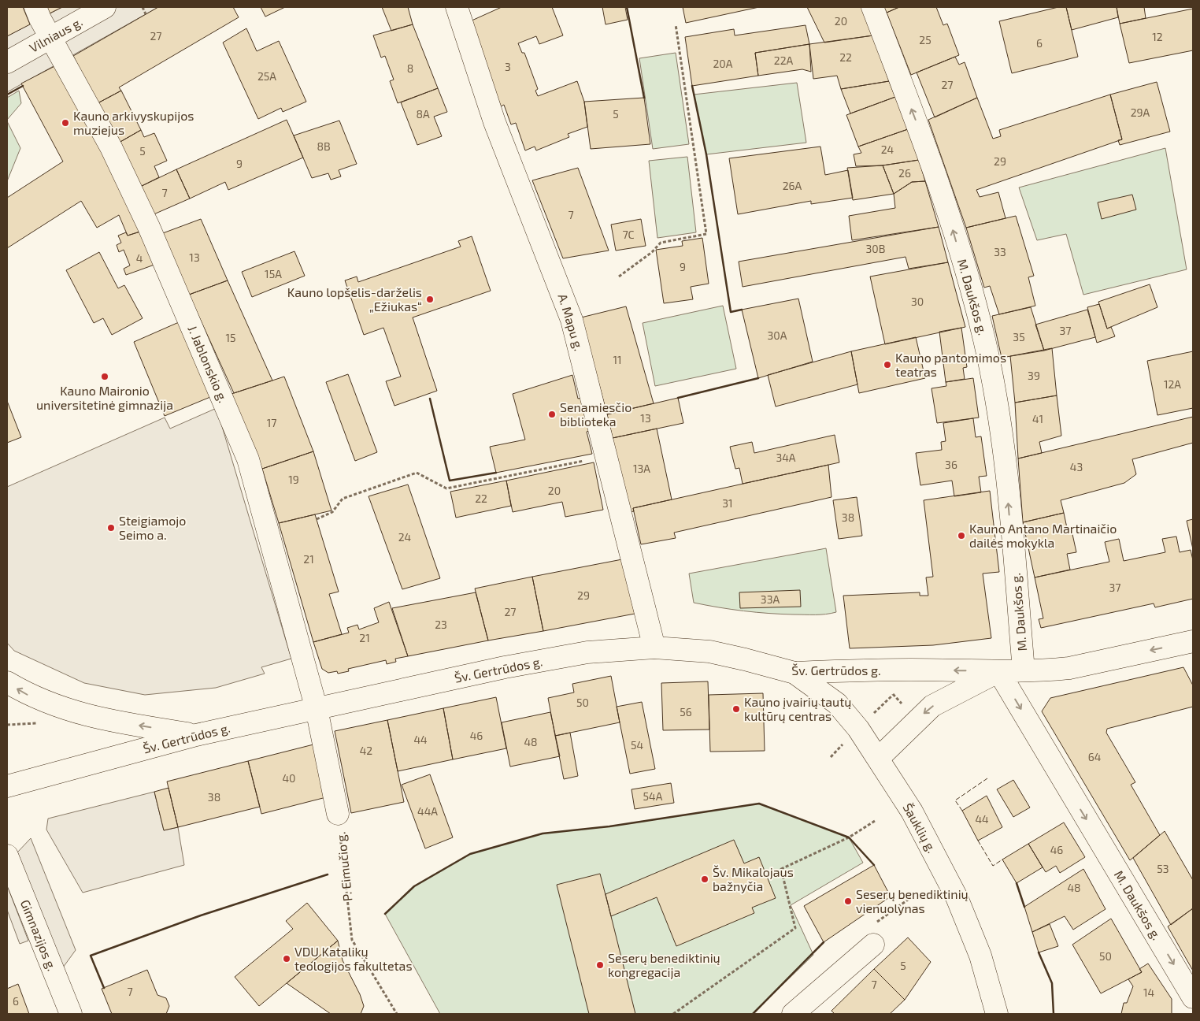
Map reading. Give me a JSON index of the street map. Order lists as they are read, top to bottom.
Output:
{
  "streets": {
    "street": [
      "Vilniaus g.",
      "M. Daukšos g.",
      "A. Mapu g.",
      "J. Jablonskio g.",
      "Šv. Gertrūdos g.",
      "Šauklių g.",
      "P. Eimučio g.",
      "Gimnazijos g."
    ]
  },
  "crossings": [
    ["Vilniaus g.", "J. Jablonskio g."],
    ["M. Daukšos g.", "Šv. Gertrūdos g."],
    ["A. Mapu g.", "Šv. Gertrūdos g."],
    ["J. Jablonskio g.", "Šv. Gertrūdos g."],
    ["J. Jablonskio g.", "P. Eimučio g."],
    ["Šv. Gertrūdos g.", "Šauklių g."],
    ["Šv. Gertrūdos g.", "P. Eimučio g."]
  ],
  "places": [
    "Kauno arkivyskupijos muziejus",
    "Kauno lopšelis-darželis „Ežiukas“",
    "Kauno pantomimos teatras",
    "Kauno Maironio universitetinė gimnazija",
    "Senamiesčio biblioteka",
    "Steigiamojo Seimo a.",
    "Kauno Antano Martinaičio dailės mokykla",
    "Kauno įvairių tautų kultūrų centras",
    "Šv. Mikalojaus bažnyčia",
    "Seserų benediktinių vienuolynas",
    "VDU Katalikų teologijos fakultetas",
    "Seserų benediktinių kongregacija"
  ],
  "house_numbers": [
    "20",
    "27",
    "12",
    "25",
    "6",
    "22",
    "22A",
    "20A",
    "3",
    "8",
    "25A",
    "27",
    "29A",
    "8A",
    "5",
    "8B",
    "24",
    "5",
    "29",
    "9",
    "26",
    "26A",
    "7",
    "7",
    "7C",
    "30B",
    "33",
    "13",
    "4",
    "9",
    "15A",
    "30",
    "37",
    "30A",
    "35",
    "15",
    "11",
    "39",
    "12A",
    "13",
    "41",
    "17",
    "34A",
    "36",
    "43",
    "13A",
    "19",
    "20",
    "22",
    "31",
    "38",
    "24",
    "21",
    "37",
    "29",
    "33A",
    "27",
    "23",
    "21",
    "50",
    "56",
    "46",
    "44",
    "48",
    "54",
    "42",
    "64",
    "40",
    "54A",
    "38",
    "44A",
    "44",
    "46",
    "53",
    "48",
    "50",
    "5",
    "7",
    "7",
    "14",
    "6"
  ]
}
